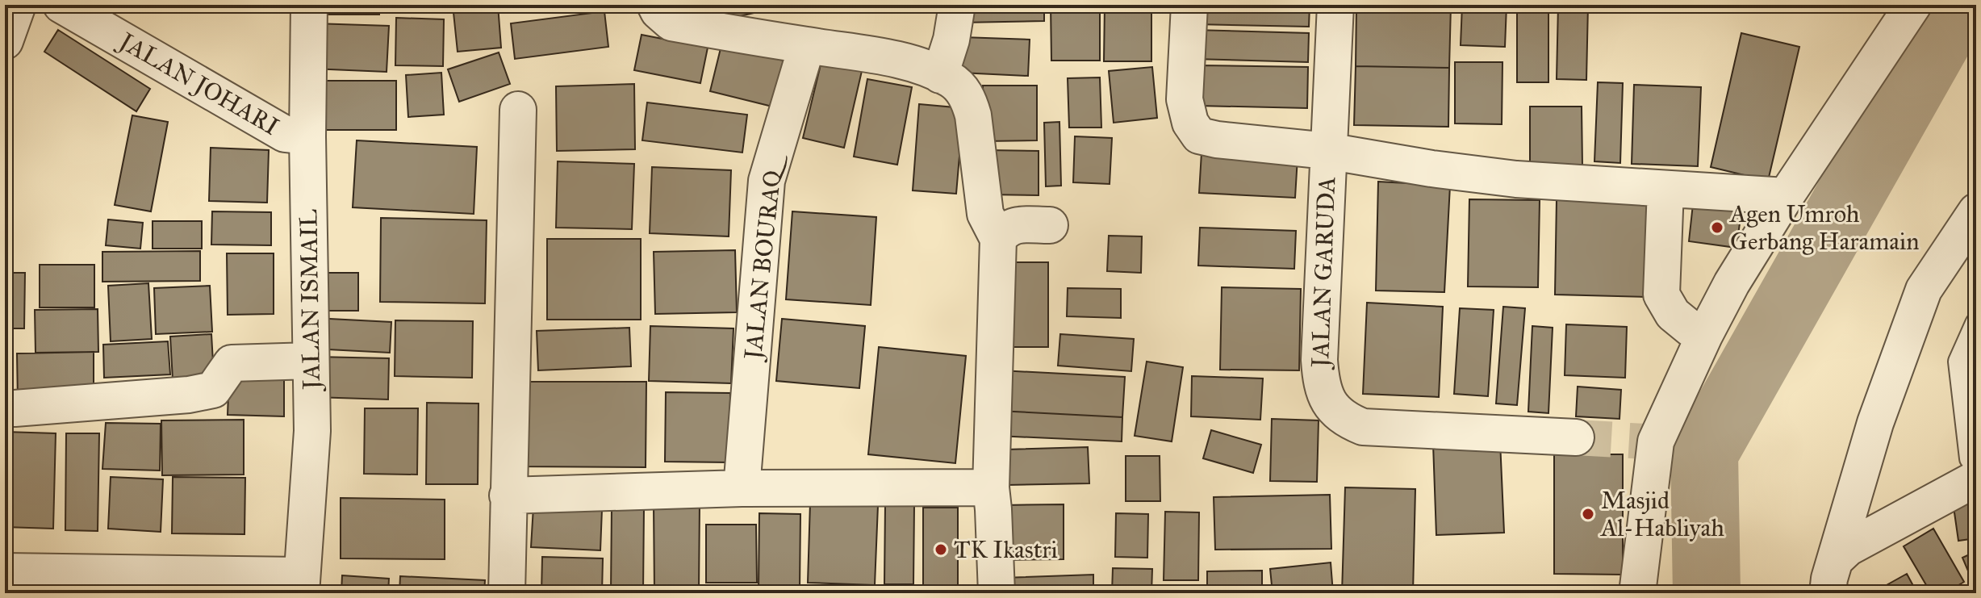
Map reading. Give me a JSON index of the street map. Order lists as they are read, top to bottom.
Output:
{
  "streets": {
    "street": [
      "JALAN JOHARI",
      "JALAN BOURAQ",
      "JALAN GARUDA",
      "JALAN ISMAIL"
    ]
  },
  "crossings": [
    ["JALAN JOHARI", "JALAN ISMAIL"]
  ],
  "places": ["Agen Umroh Gerbang Haramain", "Masjid Al-Habliyah", "TK Ikastri"]
}
